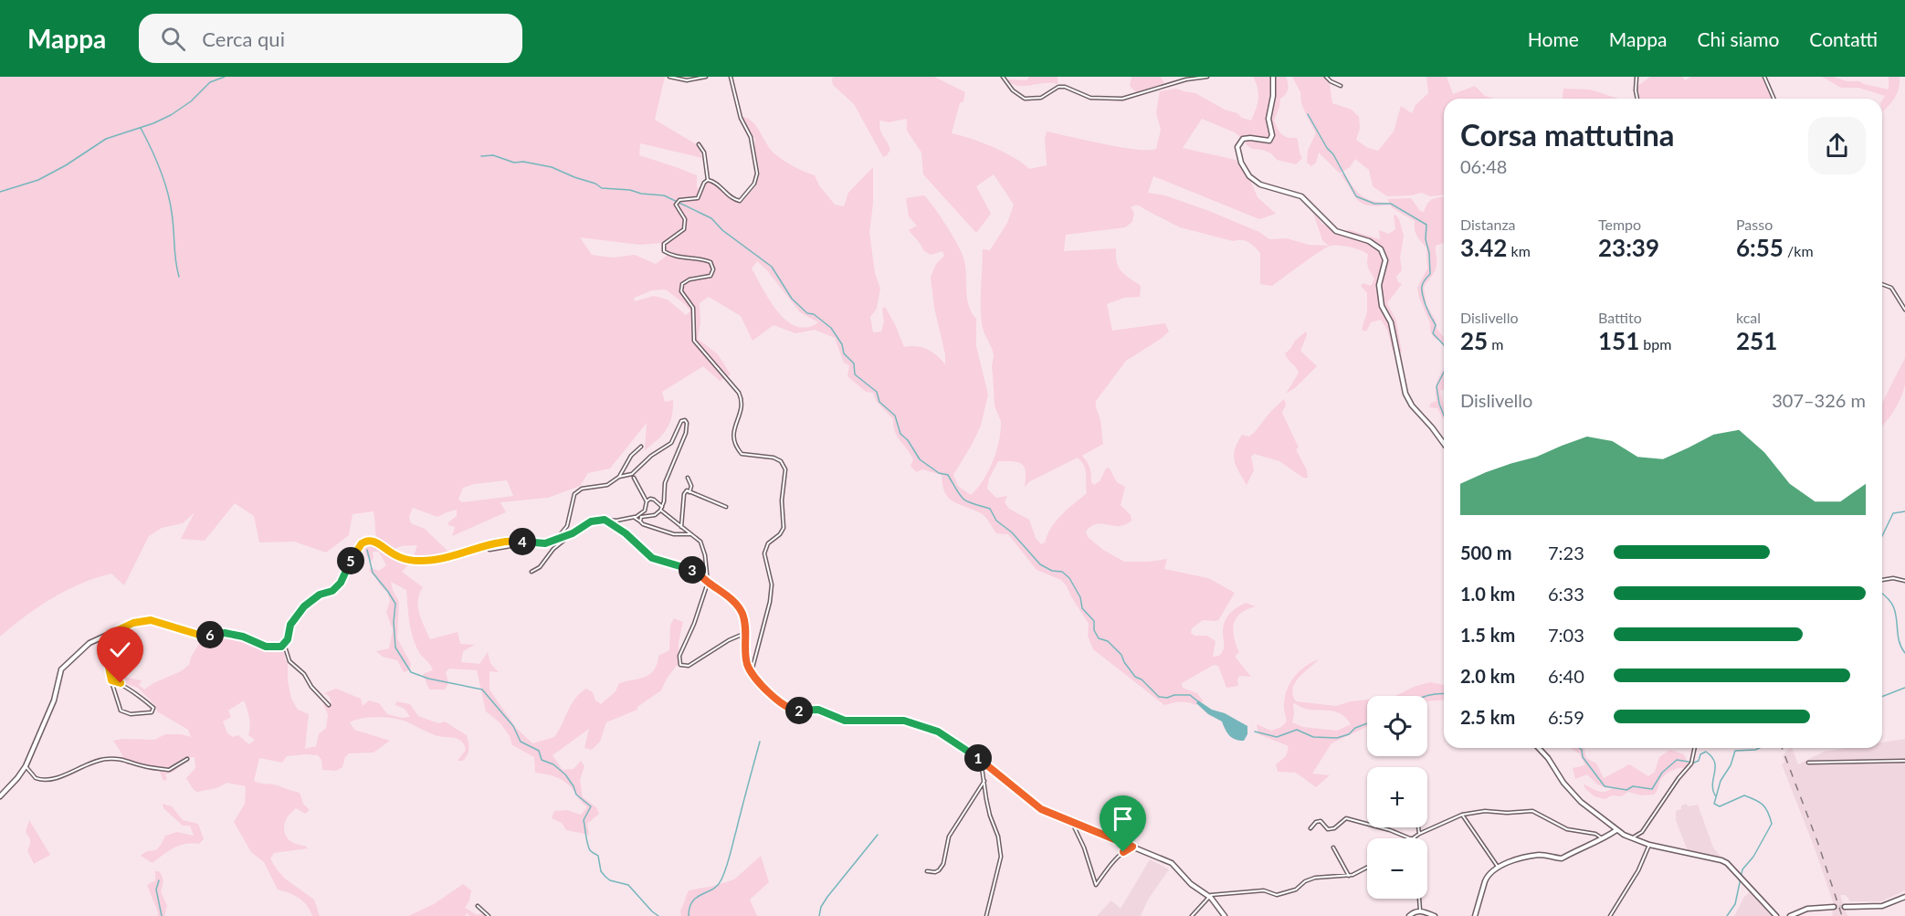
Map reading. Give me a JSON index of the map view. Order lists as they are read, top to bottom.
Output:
{
  "page": {
    "header": "Mappa",
    "search": "Cerca qui",
    "nav": [
      "Home",
      "Mappa",
      "Chi siamo",
      "Contatti"
    ],
    "heading": ["Corsa mattutina", "06:48"],
    "stats": [
      ["Distanza", "3.42 km"],
      ["Tempo", "23:39"],
      ["Passo", "6:55 /km"],
      ["Dislivello", "25 m"],
      ["Battito", "151 bpm"],
      ["kcal", "251"]
    ],
    "chart": ["Dislivello", "307–326 m"],
    "pins": [
      "4",
      "5",
      "3",
      "6",
      "2",
      "1"
    ],
    "list": [
      {
        "name": "500 m",
        "note": "7:23"
      },
      {
        "name": "1.0 km",
        "note": "6:33"
      },
      {
        "name": "1.5 km",
        "note": "7:03"
      },
      {
        "name": "2.0 km",
        "note": "6:40"
      },
      {
        "name": "2.5 km",
        "note": "6:59"
      }
    ],
    "map_buttons": ["+", "−"]
  }
}
